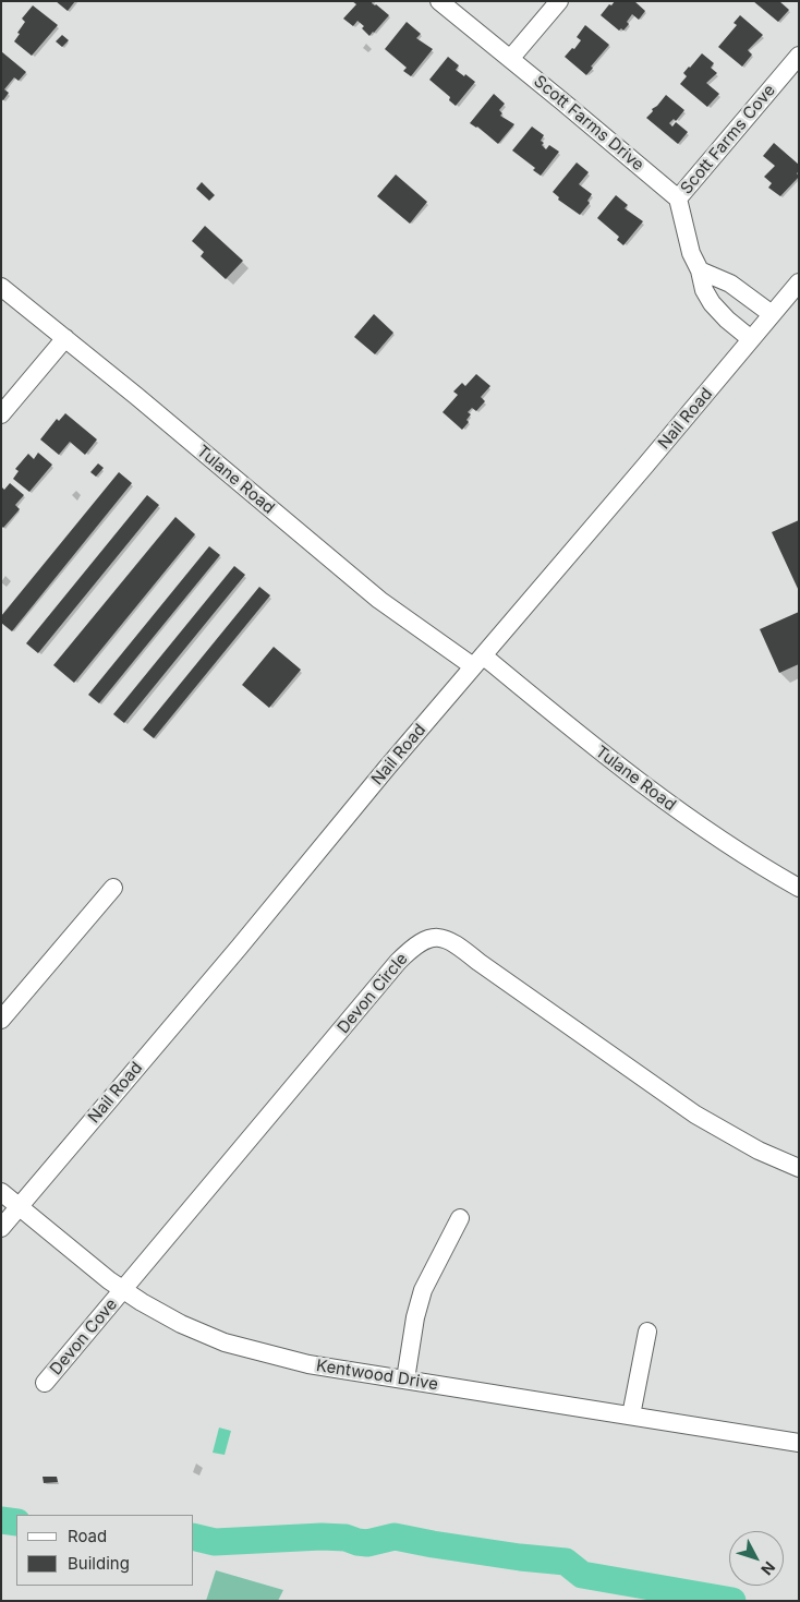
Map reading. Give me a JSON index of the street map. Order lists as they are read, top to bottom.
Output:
{
  "streets": {
    "street": [
      "Scott Farms Drive",
      "Scott Farms Cove",
      "Nail Road",
      "Tulane Road",
      "Devon Circle",
      "Devon Cove",
      "Kentwood Drive"
    ]
  },
  "crossings": [
    ["Scott Farms Drive", "Scott Farms Cove"],
    ["Nail Road", "Tulane Road"],
    ["Nail Road", "Kentwood Drive"],
    ["Devon Circle", "Devon Cove"],
    ["Devon Circle", "Kentwood Drive"],
    ["Devon Cove", "Kentwood Drive"]
  ],
  "legend": ["Road", "Building"],
  "north": "bottom right"
}
